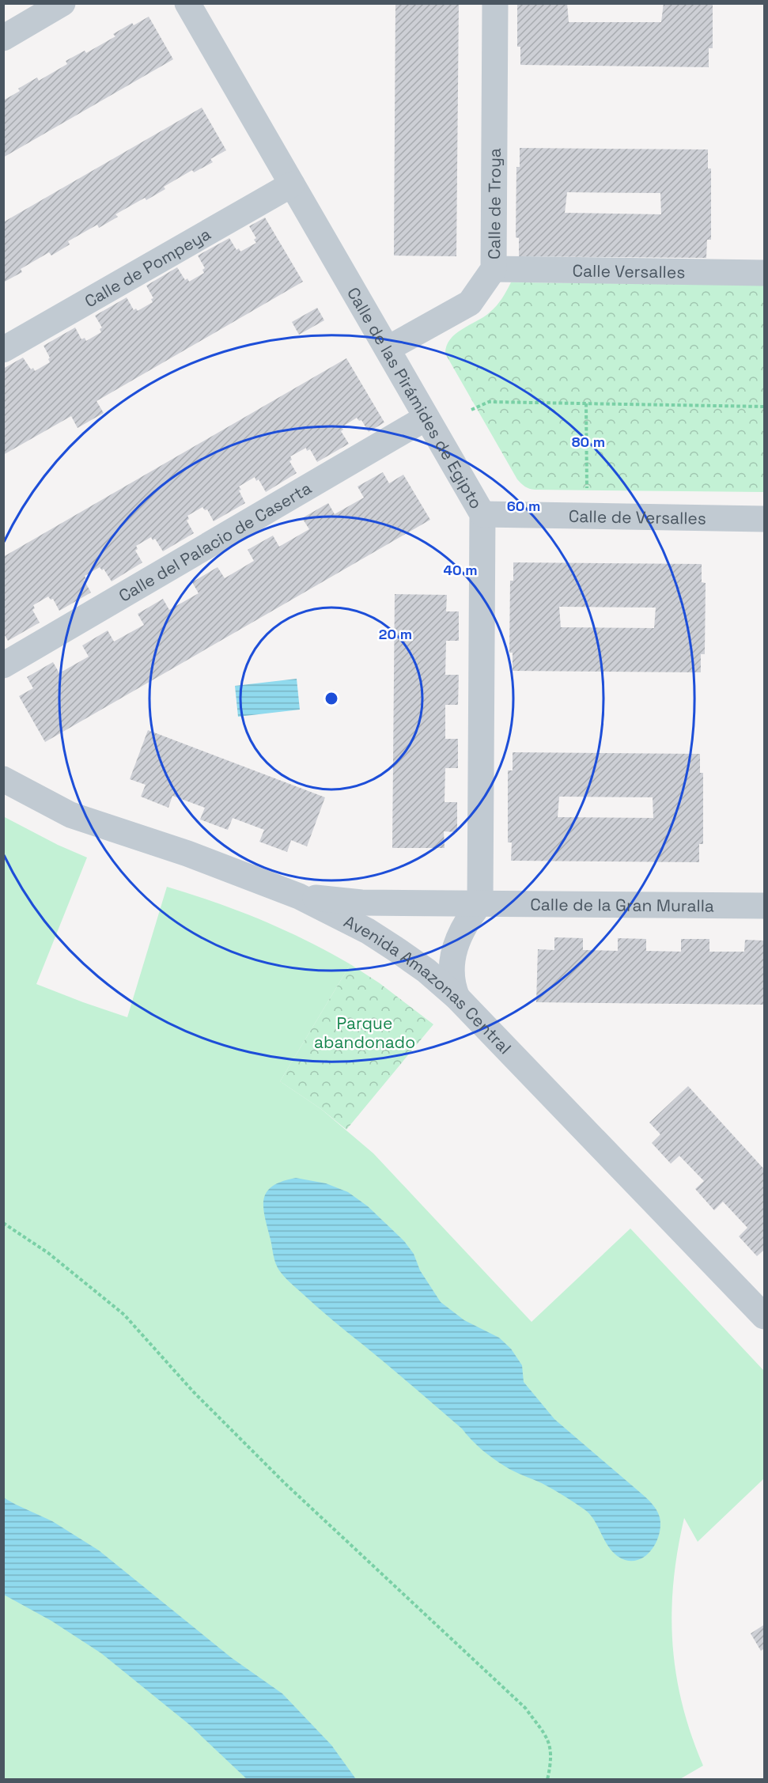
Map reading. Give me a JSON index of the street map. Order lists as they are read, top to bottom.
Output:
{
  "streets": {
    "street": [
      "Calle de Troya",
      "Calle de Pompeya",
      "Calle Versalles",
      "Calle de las Pirámides de Egipto",
      "Calle de Versalles",
      "Calle del Palacio de Caserta",
      "Calle de la Gran Muralla",
      "Avenida Amazonas Central"
    ]
  },
  "crossings": [
    ["Calle de Troya", "Calle Versalles"],
    ["Calle de Troya", "Calle de las Pirámides de Egipto"],
    ["Calle de Pompeya", "Calle de las Pirámides de Egipto"],
    ["Calle de las Pirámides de Egipto", "Calle de Versalles"],
    ["Calle de las Pirámides de Egipto", "Calle del Palacio de Caserta"],
    ["Calle de las Pirámides de Egipto", "Calle de la Gran Muralla"],
    ["Calle de la Gran Muralla", "Avenida Amazonas Central"]
  ],
  "parks": ["Parque abandonado"],
  "rings": [
    "80 m",
    "60 m",
    "40 m",
    "20 m"
  ]
}
